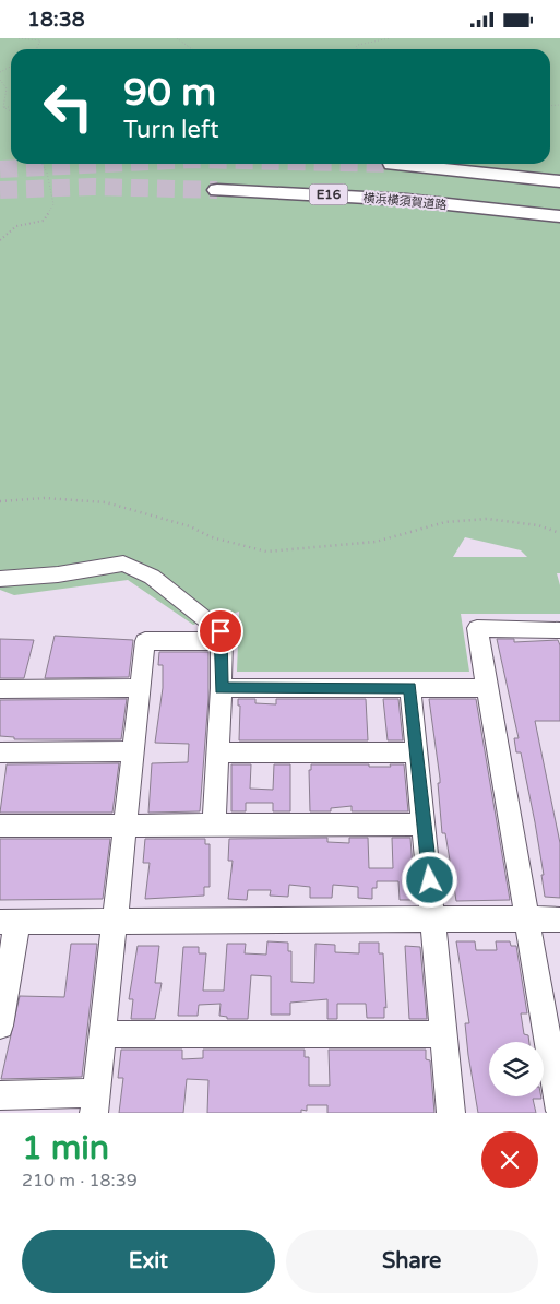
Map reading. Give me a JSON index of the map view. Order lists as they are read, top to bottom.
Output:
{
  "streets": {
    "highway": ["E16", "横浜横須賀道路"]
  },
  "page": {
    "status": "18:38",
    "turn": ["90 m", "Turn left"],
    "heading": ["1 min", "210 m · 18:39"],
    "buttons": ["Exit", "Share"]
  }
}
